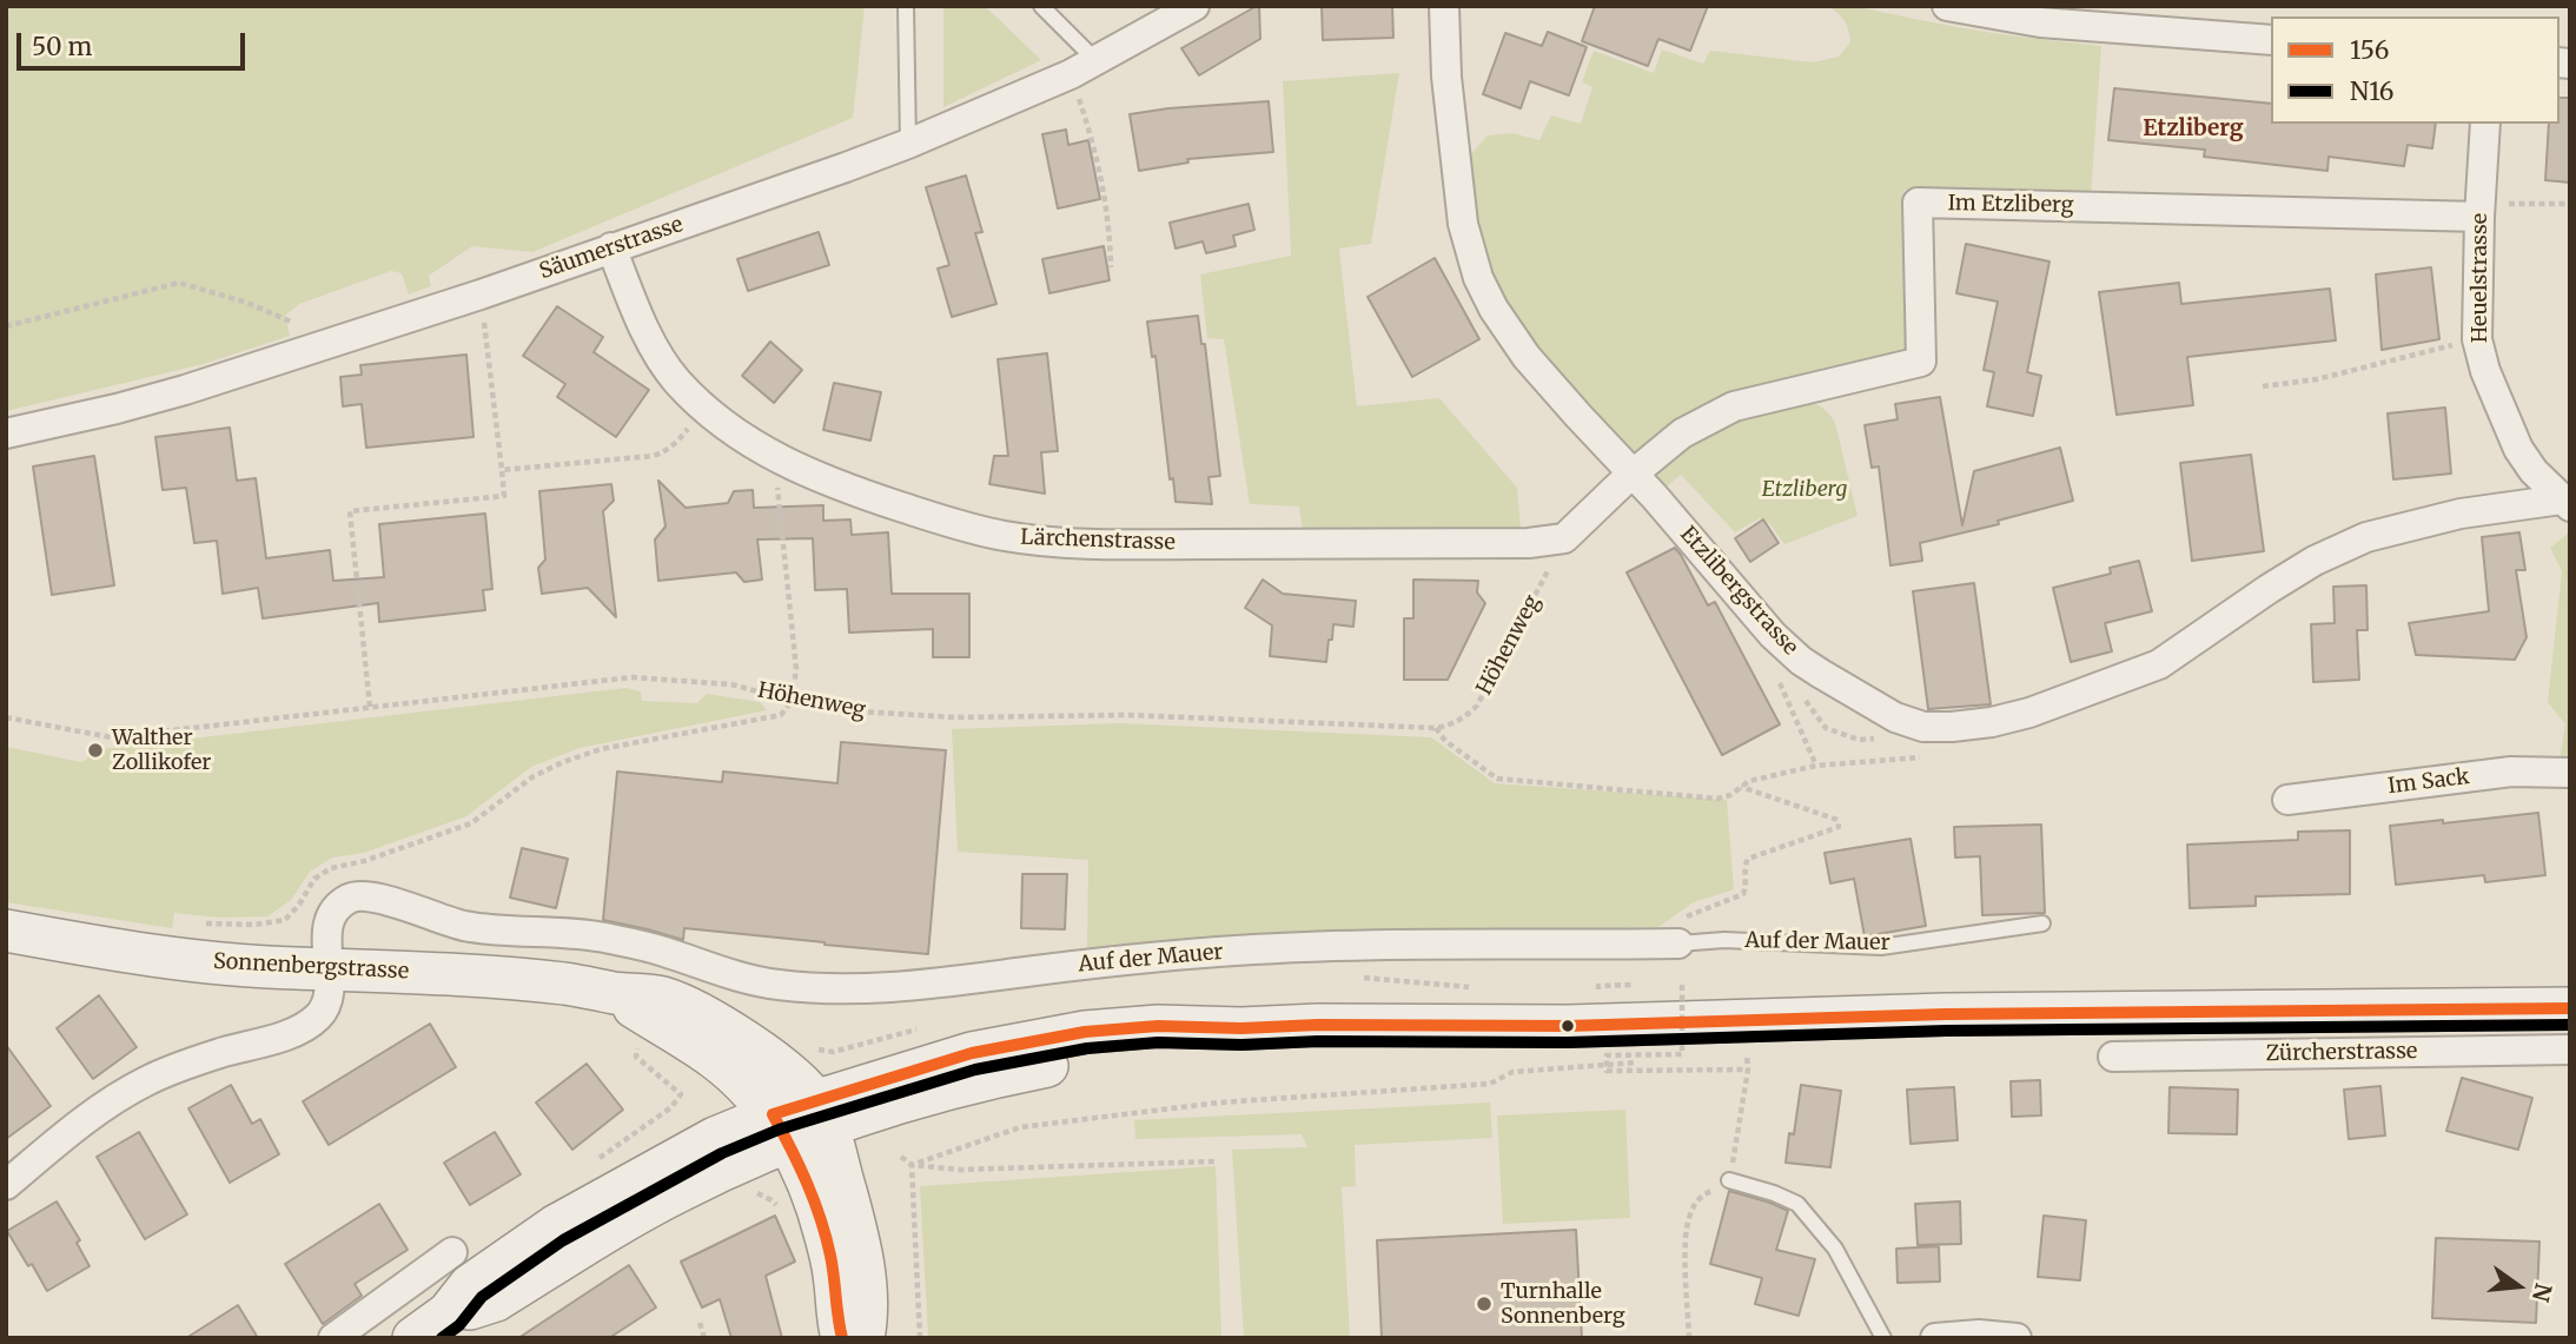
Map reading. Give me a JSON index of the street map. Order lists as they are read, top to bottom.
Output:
{
  "streets": {
    "main road": ["Sonnenbergstrasse", "Zürcherstrasse"],
    "street": [
      "Im Etzliberg",
      "Säumerstrasse",
      "Heuelstrasse",
      "Lärchenstrasse",
      "Etzlibergstrasse",
      "Im Sack",
      "Auf der Mauer"
    ],
    "path": ["Höhenweg"]
  },
  "crossings": [
    ["Im Etzliberg", "Heuelstrasse"],
    ["Im Etzliberg", "Etzlibergstrasse"],
    ["Säumerstrasse", "Lärchenstrasse"],
    ["Heuelstrasse", "Etzlibergstrasse"],
    ["Lärchenstrasse", "Höhenweg"],
    ["Auf der Mauer", "Sonnenbergstrasse"],
    ["Sonnenbergstrasse", "Zürcherstrasse"]
  ],
  "districts": ["Etzliberg"],
  "parks": ["Etzliberg"],
  "places": ["Walther Zollikofer", "Turnhalle Sonnenberg"],
  "lines": ["transit line 156", "transit line N16"],
  "legend": ["156", "N16"],
  "scale_bar": "50 m",
  "north": "right"
}
